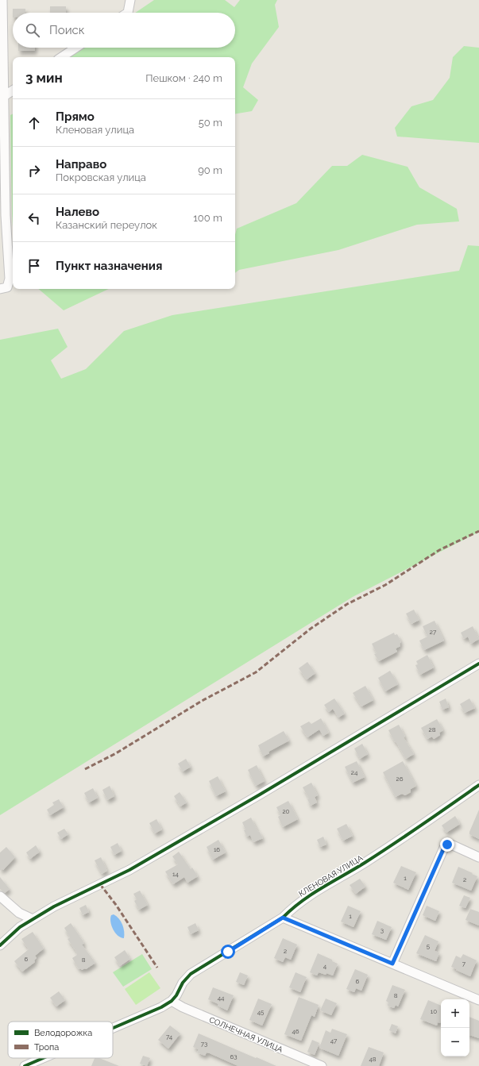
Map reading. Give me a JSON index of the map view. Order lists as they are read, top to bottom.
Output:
{
  "streets": {
    "street": ["КЛЕНОВАЯ УЛИЦА", "СОЛНЕЧНАЯ УЛИЦА"]
  },
  "crossings": [
    ["КЛЕНОВАЯ УЛИЦА", "СОЛНЕЧНАЯ УЛИЦА"]
  ],
  "house_numbers": [
    "27",
    "28",
    "24",
    "26",
    "20",
    "16",
    "14",
    "1",
    "2",
    "1",
    "3",
    "5",
    "2",
    "6",
    "8",
    "7",
    "4",
    "6",
    "8",
    "44",
    "10",
    "45",
    "46",
    "74",
    "47",
    "73",
    "63",
    "48"
  ],
  "legend": ["Велодорожка", "Тропа"],
  "page": {
    "search": "Поиск",
    "heading": ["3 мин", "Пешком · 240 m"],
    "list": [
      ["Прямо", "Кленовая улица", "50 m"],
      ["Направо", "Покровская улица", "90 m"],
      ["Налево", "Казанский переулок", "100 m"],
      "Пункт назначения"
    ],
    "map_buttons": ["+", "−"]
  }
}
